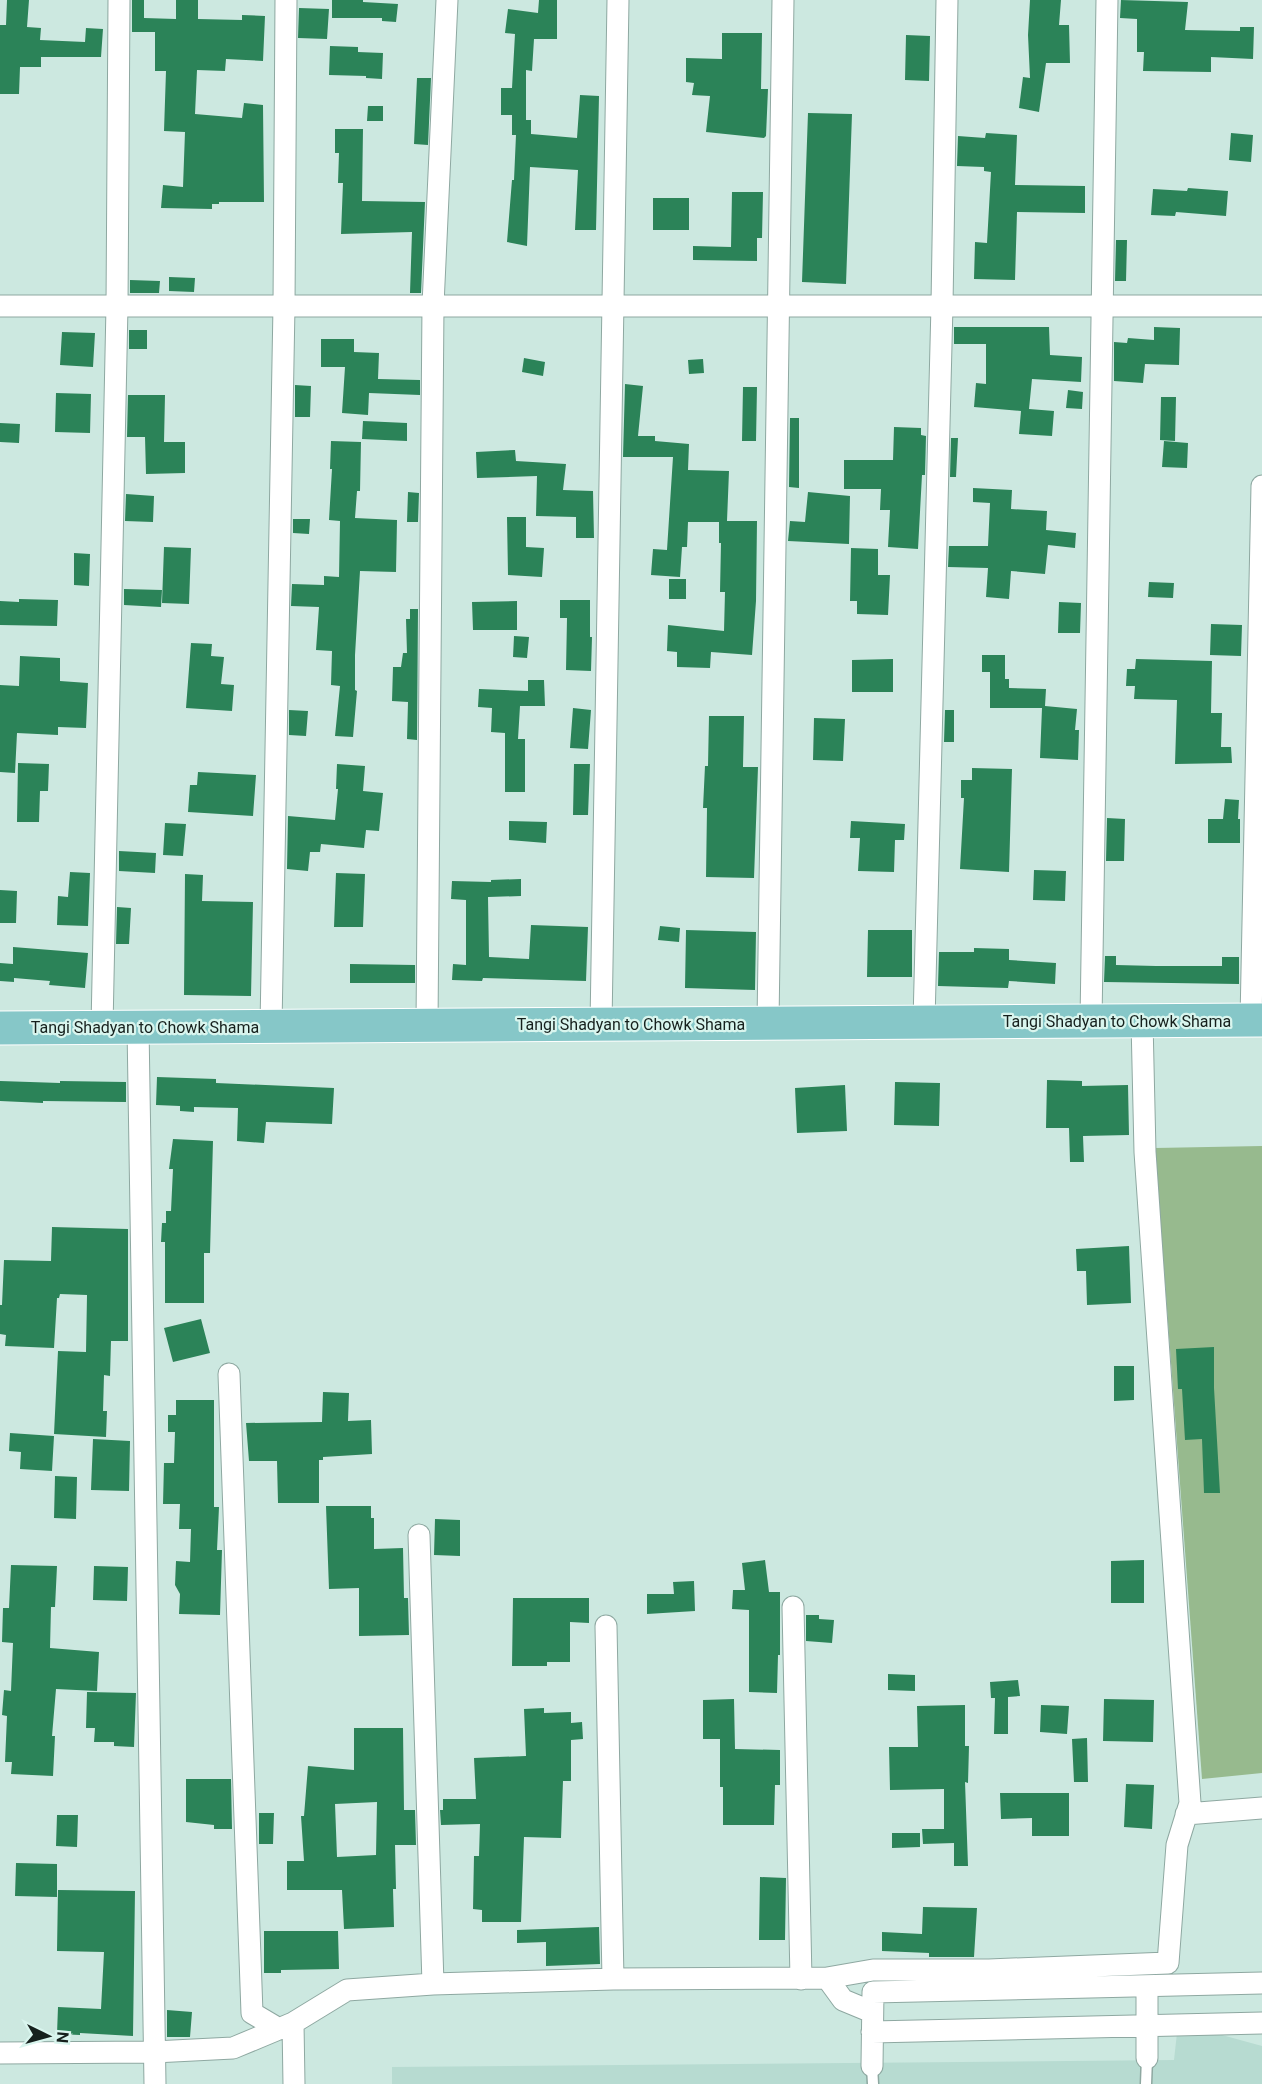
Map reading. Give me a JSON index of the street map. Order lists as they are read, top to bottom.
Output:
{
  "streets": {
    "main road": ["Tangi Shadyan to Chowk Shama"]
  },
  "north": "right"
}
